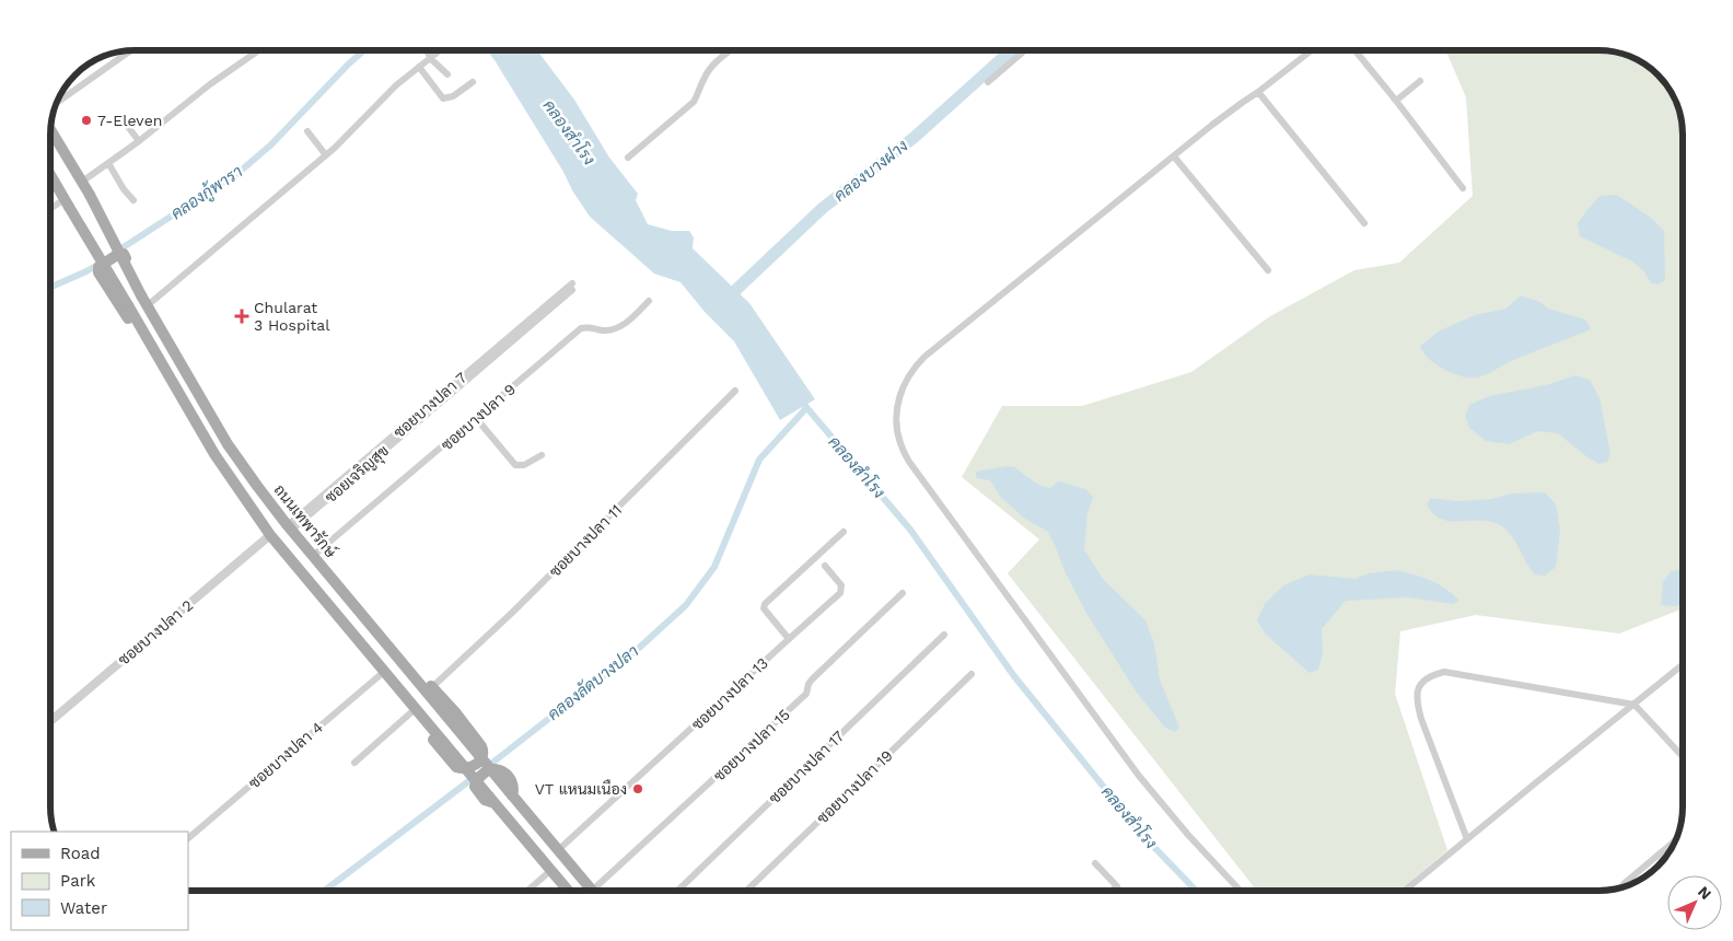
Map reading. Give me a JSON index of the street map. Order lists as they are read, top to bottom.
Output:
{
  "streets": {
    "main road": ["ถนนเทพารักษ์"],
    "street": [
      "ซอยบางปลา 7",
      "ซอยบางปลา 9",
      "ซอยบางปลา 11",
      "ซอยบางปลา 2",
      "ซอยบางปลา 13",
      "ซอยบางปลา 15",
      "ซอยบางปลา 4",
      "ซอยบางปลา 17",
      "ซอยบางปลา 19"
    ]
  },
  "crossings": [
    ["ซอยบางปลา 7", "ถนนเทพารักษ์"],
    ["ซอยบางปลา 9", "ถนนเทพารักษ์"],
    ["ถนนเทพารักษ์", "ซอยบางปลา 13"],
    ["ถนนเทพารักษ์", "ซอยบางปลา 15"]
  ],
  "water": [
    "คลองสำโรง",
    "คลองบางฝาง",
    "คลองกู้พารา",
    "คลองลัดบางปลา"
  ],
  "places": {
    "other": ["7-Eleven", "VT แหนมเนือง"],
    "health": ["Chularat 3 Hospital"]
  },
  "legend": ["Road", "Park", "Water"],
  "north": "top right"
}
